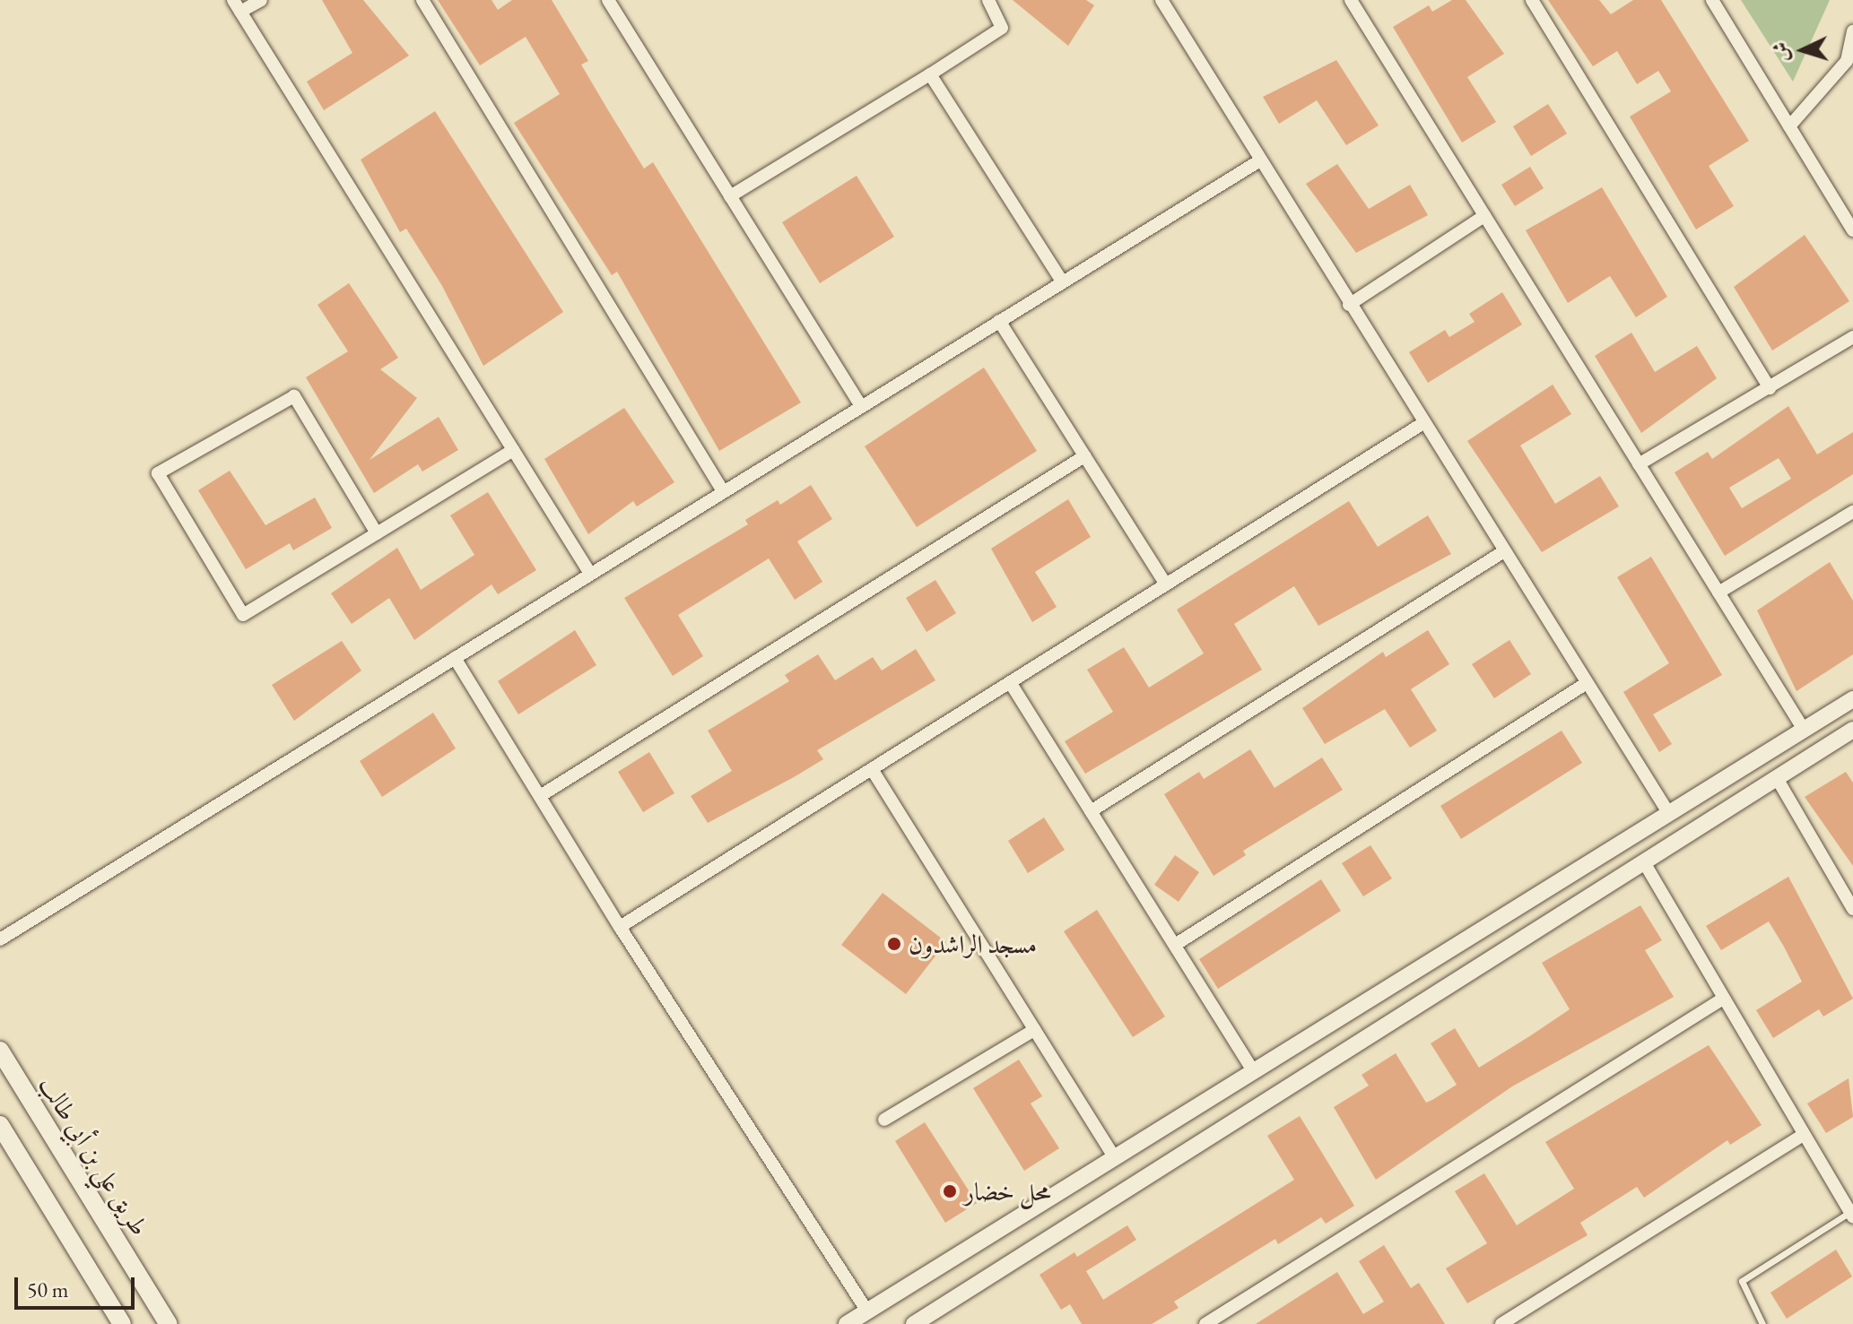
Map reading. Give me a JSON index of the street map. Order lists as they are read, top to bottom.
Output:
{
  "streets": {
    "main road": ["طريق علي بن أبي طالب"]
  },
  "places": ["مسجد الراشدون", "محل خضار"],
  "scale_bar": "50 m",
  "north": "left"
}
